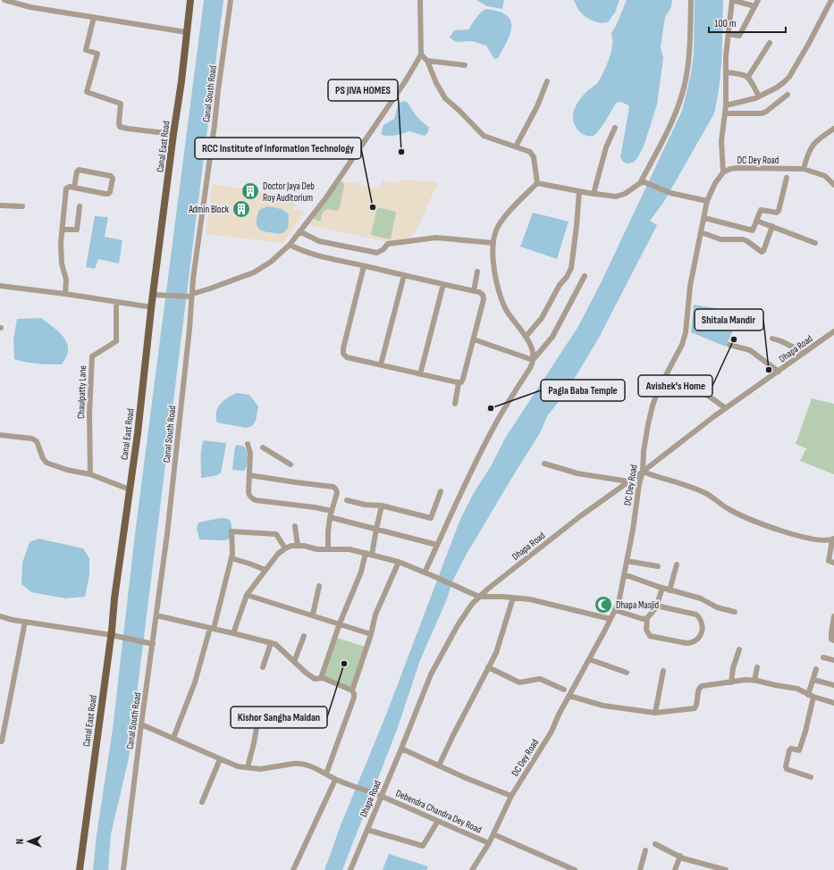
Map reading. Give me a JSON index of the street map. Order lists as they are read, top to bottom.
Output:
{
  "streets": {
    "main road": ["Canal East Road"],
    "street": [
      "Canal South Road",
      "DC Dey Road",
      "Dhapa Road",
      "Chaulpatty Lane",
      "Debendra Chandra Dey Road"
    ]
  },
  "crossings": [
    ["Canal South Road", "Debendra Chandra Dey Road"],
    ["DC Dey Road", "Dhapa Road"],
    ["DC Dey Road", "Debendra Chandra Dey Road"],
    ["Dhapa Road", "Debendra Chandra Dey Road"]
  ],
  "places": {
    "other": [
      "PS JIVA HOMES",
      "RCC Institute of Information Technology",
      "Avishek's Home",
      "Shitala Mandir",
      "Pagla Baba Temple",
      "Kishor Sangha Maidan"
    ],
    "building": ["Doctor Jaya Deb Roy Auditorium", "Admin Block"],
    "mosque": ["Dhapa Masjid"]
  },
  "scale_bar": "100 m",
  "north": "left"
}
